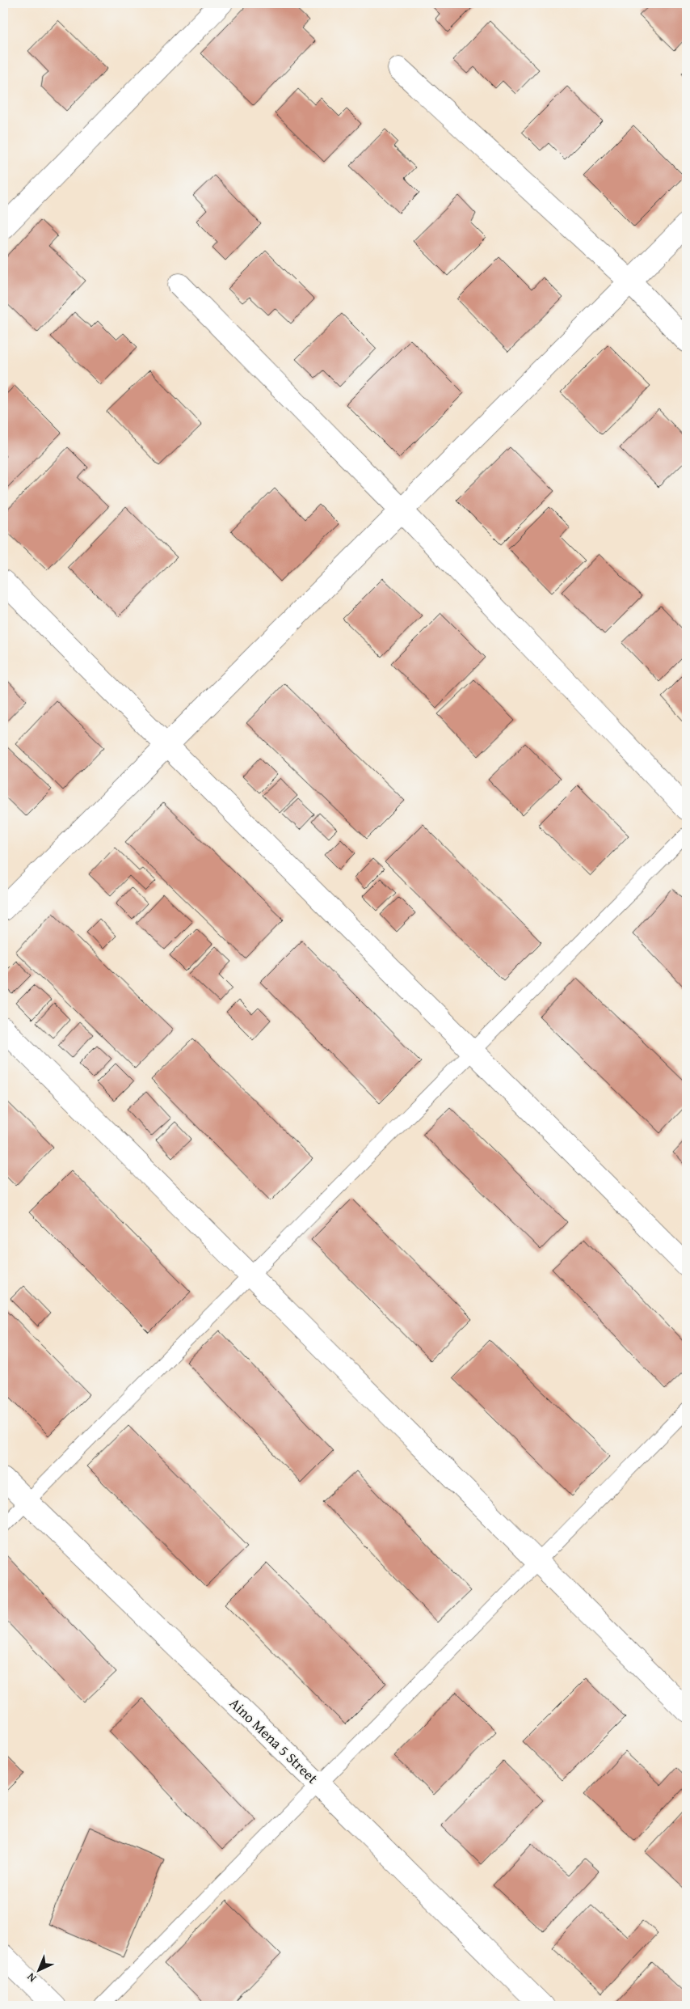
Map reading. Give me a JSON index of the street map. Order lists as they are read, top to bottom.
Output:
{
  "streets": {
    "street": ["Aino Mena 5 Street"]
  },
  "north": "bottom left"
}
